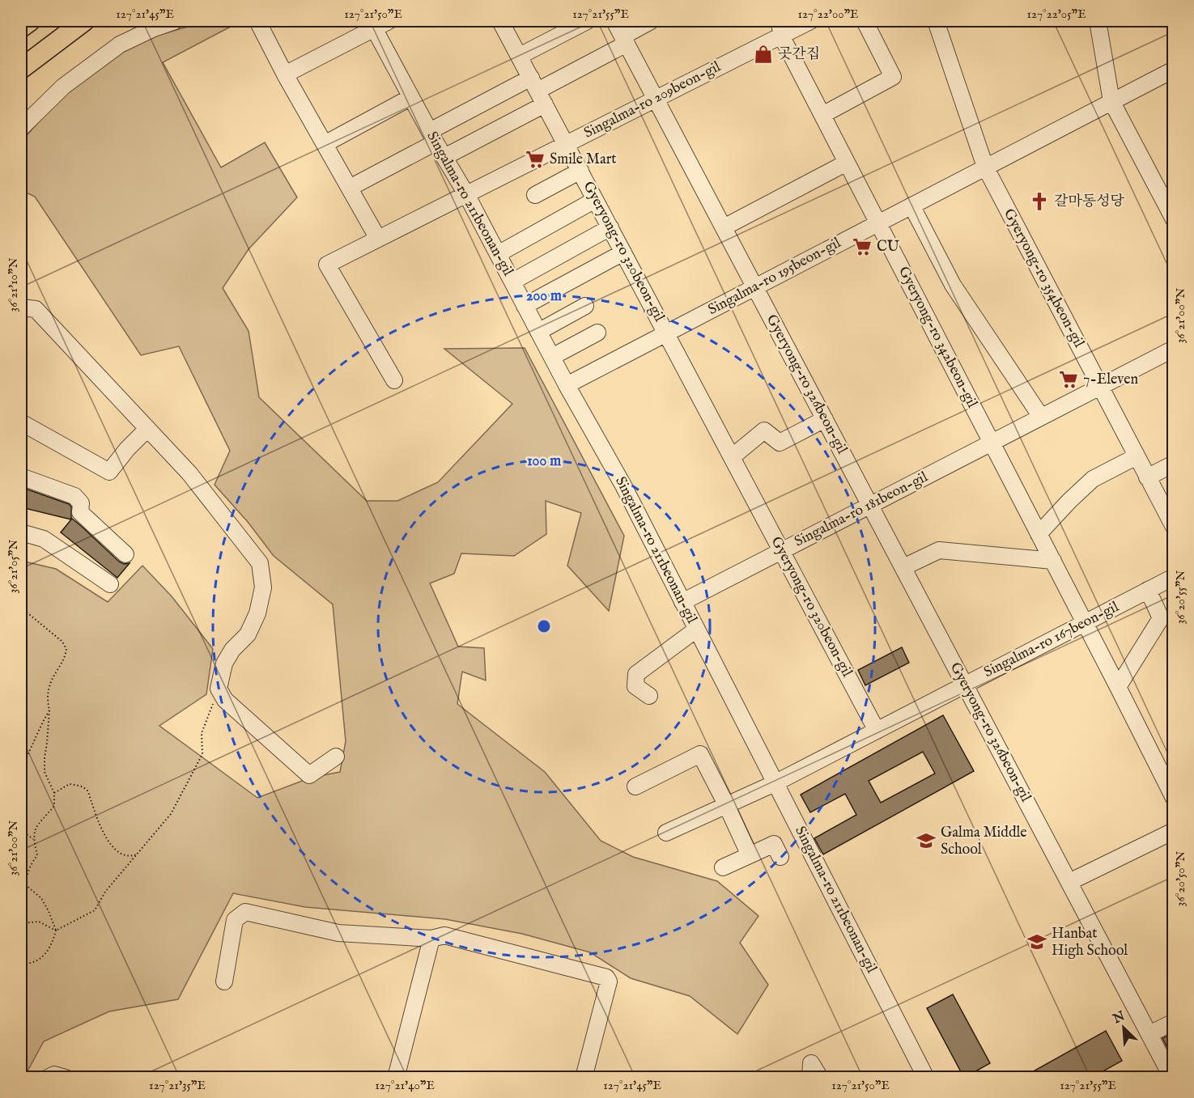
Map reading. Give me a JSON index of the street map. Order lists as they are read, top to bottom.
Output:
{
  "streets": {
    "street": [
      "Singalma-ro 209beon-gil",
      "Singalma-ro 211beonan-gil",
      "Gyeryong-ro 320beon-gil",
      "Singalma-ro 195beon-gil",
      "Gyeryong-ro 354beon-gil",
      "Gyeryong-ro 342beon-gil",
      "Gyeryong-ro 326beon-gil",
      "Singalma-ro 181beon-gil",
      "Singalma-ro 167beon-gil"
    ]
  },
  "crossings": [
    ["Singalma-ro 209beon-gil", "Singalma-ro 211beonan-gil"],
    ["Singalma-ro 209beon-gil", "Gyeryong-ro 320beon-gil"],
    ["Singalma-ro 209beon-gil", "Gyeryong-ro 342beon-gil"],
    ["Singalma-ro 209beon-gil", "Gyeryong-ro 326beon-gil"],
    ["Singalma-ro 211beonan-gil", "Singalma-ro 195beon-gil"],
    ["Singalma-ro 211beonan-gil", "Singalma-ro 181beon-gil"],
    ["Singalma-ro 211beonan-gil", "Singalma-ro 167beon-gil"],
    ["Gyeryong-ro 320beon-gil", "Singalma-ro 195beon-gil"],
    ["Gyeryong-ro 320beon-gil", "Singalma-ro 181beon-gil"],
    ["Gyeryong-ro 320beon-gil", "Singalma-ro 167beon-gil"],
    ["Singalma-ro 195beon-gil", "Gyeryong-ro 354beon-gil"],
    ["Singalma-ro 195beon-gil", "Gyeryong-ro 342beon-gil"],
    ["Singalma-ro 195beon-gil", "Gyeryong-ro 326beon-gil"],
    ["Gyeryong-ro 354beon-gil", "Singalma-ro 181beon-gil"],
    ["Gyeryong-ro 342beon-gil", "Singalma-ro 181beon-gil"],
    ["Gyeryong-ro 342beon-gil", "Singalma-ro 167beon-gil"],
    ["Gyeryong-ro 326beon-gil", "Singalma-ro 181beon-gil"],
    ["Gyeryong-ro 326beon-gil", "Singalma-ro 167beon-gil"]
  ],
  "places": {
    "shop": ["곳간집"],
    "supermarket": ["Smile Mart", "CU", "7-Eleven"],
    "church": ["갈마동성당"],
    "school or university": ["Galma Middle School", "Hanbat High School"]
  },
  "north": "top left",
  "coordinates": [
    "127°21'45\"E",
    "127°21'50\"E",
    "127°21'55\"E",
    "127°22'00\"E",
    "127°22'05\"E",
    "36°21'10\"N",
    "36°21'00\"N",
    "36°21'05\"N",
    "36°20'55\"N",
    "36°20'50\"N",
    "127°21'35\"E",
    "127°21'40\"E"
  ],
  "rings": ["200 m", "100 m"]
}
